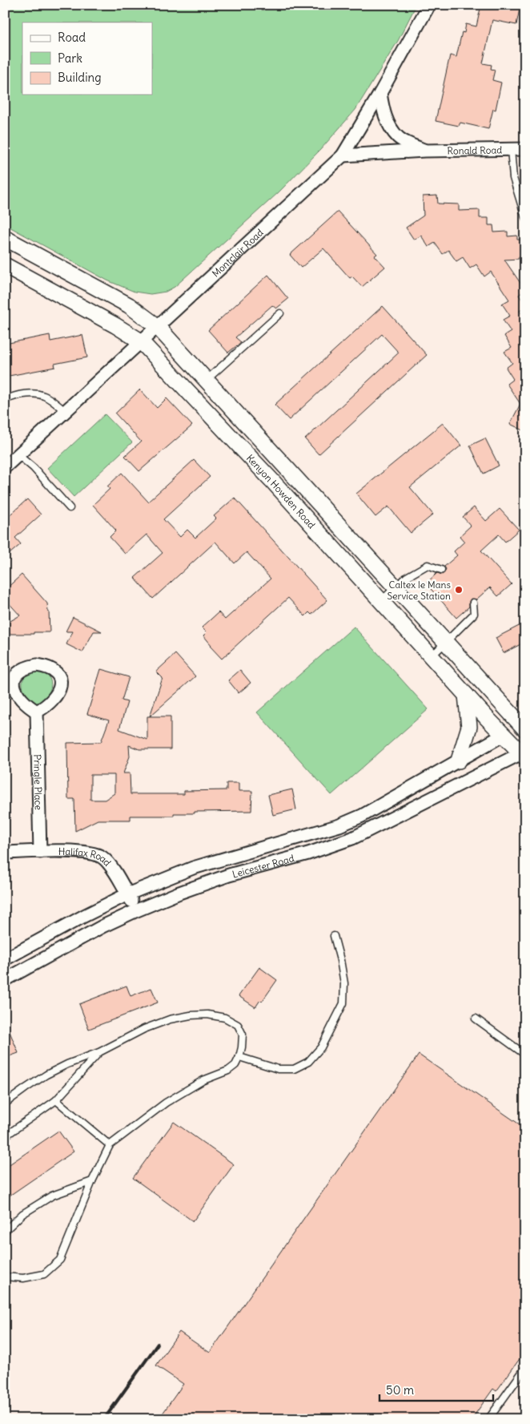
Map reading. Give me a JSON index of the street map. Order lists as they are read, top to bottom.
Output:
{
  "streets": {
    "street": [
      "Ronald Road",
      "Montclair Road",
      "Kenyon Howden Road",
      "Pringle Place",
      "Halifax Road",
      "Leicester Road"
    ]
  },
  "crossings": [
    ["Ronald Road", "Montclair Road"],
    ["Montclair Road", "Kenyon Howden Road"],
    ["Kenyon Howden Road", "Leicester Road"],
    ["Pringle Place", "Halifax Road"],
    ["Halifax Road", "Leicester Road"]
  ],
  "places": ["Caltex le Mans Service Station"],
  "legend": ["Road", "Park", "Building"],
  "scale_bar": "50 m"
}
